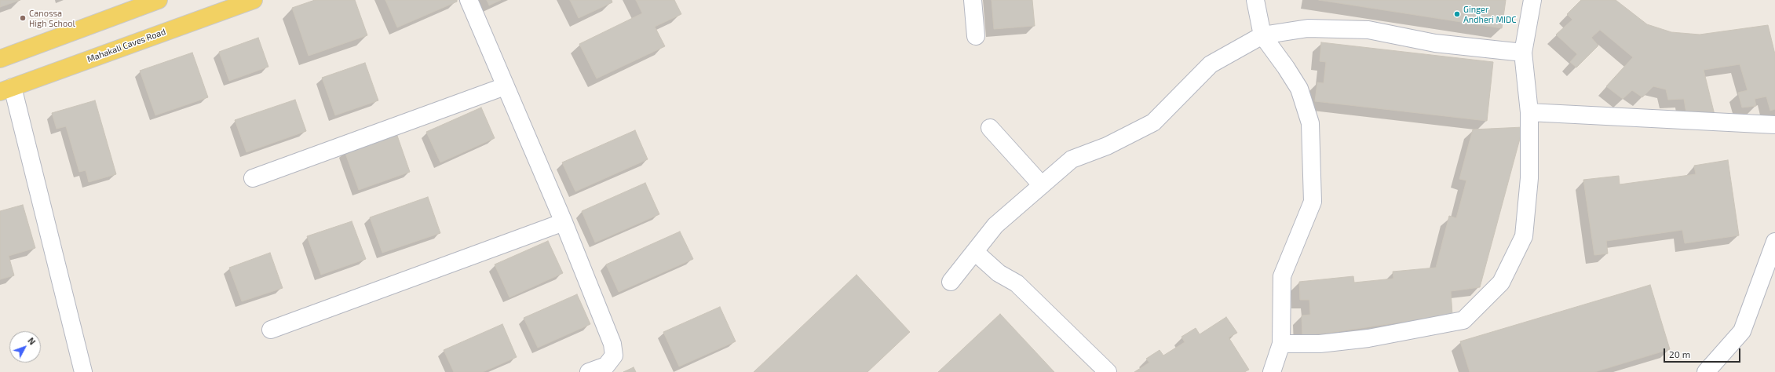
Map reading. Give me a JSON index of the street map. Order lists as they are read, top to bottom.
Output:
{
  "streets": {
    "main road": ["Mahakali Caves Road"]
  },
  "places": ["Ginger Andheri MIDC", "Canossa High School"],
  "scale_bar": "20 m",
  "north": "top right"
}
